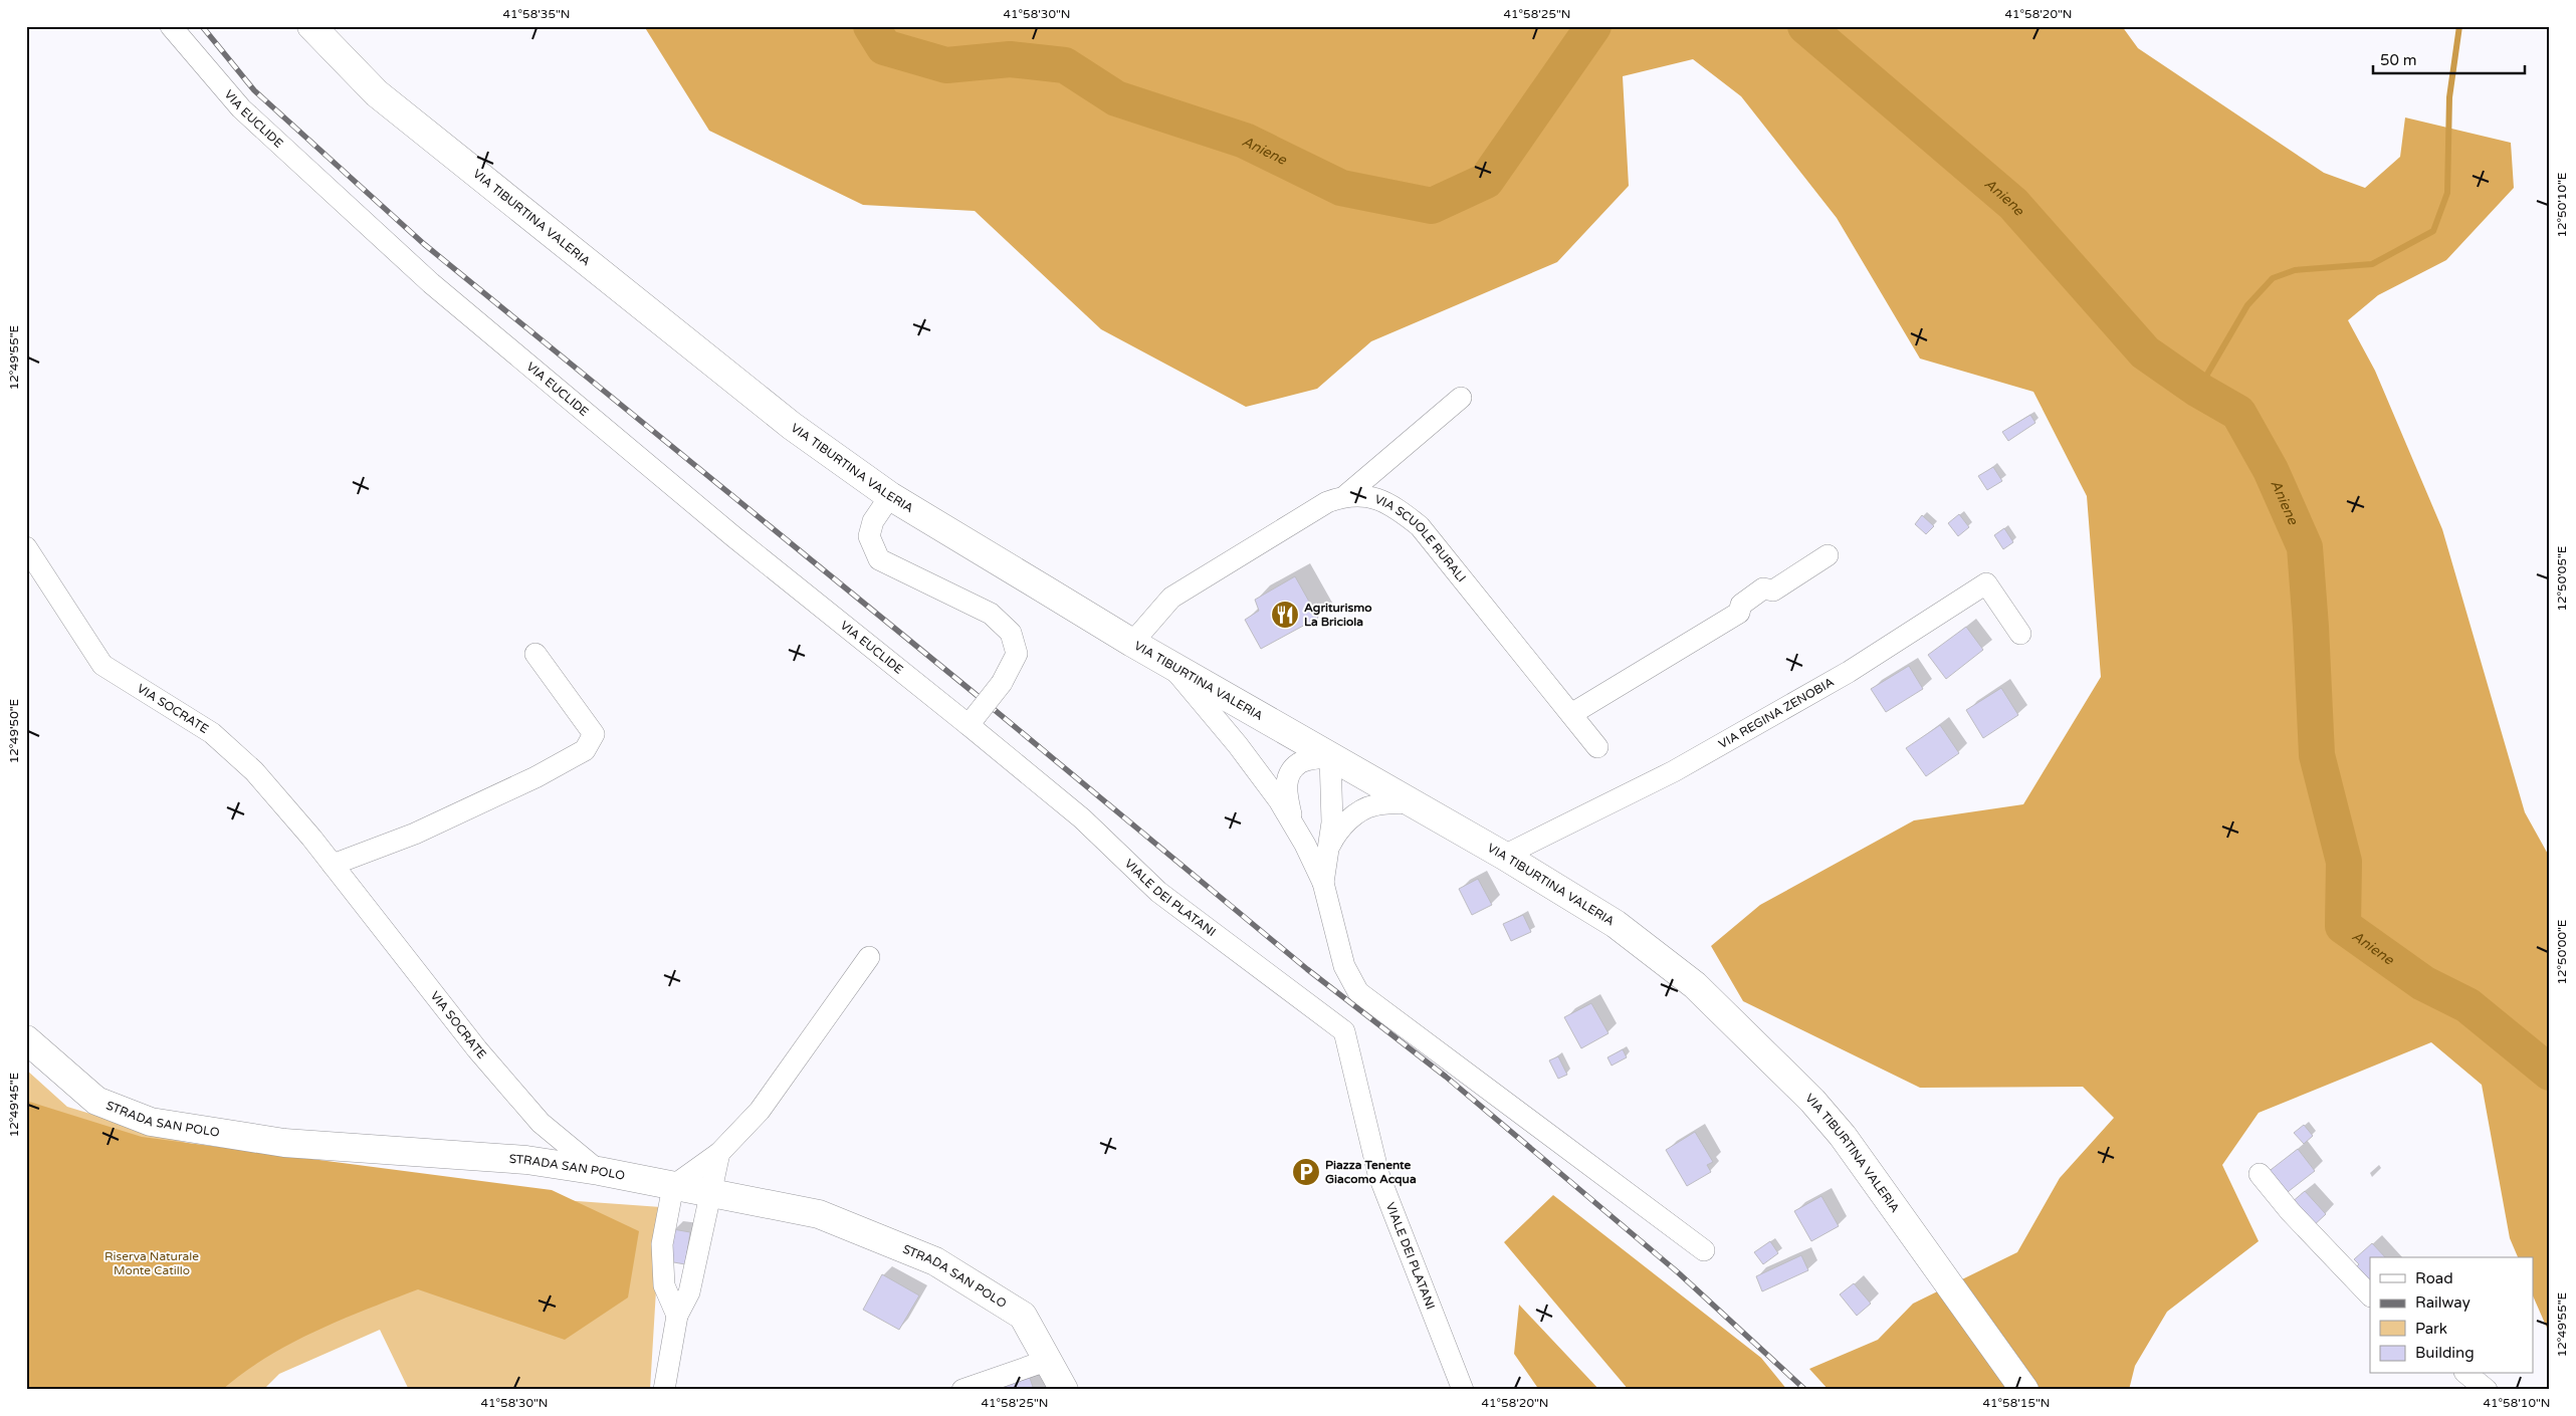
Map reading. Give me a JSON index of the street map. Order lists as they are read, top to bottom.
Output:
{
  "streets": {
    "main road": ["VIA TIBURTINA VALERIA", "STRADA SAN POLO"],
    "street": [
      "VIA EUCLIDE",
      "VIA SCUOLE RURALI",
      "VIA SOCRATE",
      "VIA REGINA ZENOBIA",
      "VIALE DEI PLATANI"
    ]
  },
  "crossings": [
    ["VIA EUCLIDE", "VIALE DEI PLATANI"],
    ["VIA TIBURTINA VALERIA", "VIA SCUOLE RURALI"],
    ["VIA TIBURTINA VALERIA", "VIA REGINA ZENOBIA"],
    ["VIA SOCRATE", "STRADA SAN POLO"]
  ],
  "water": ["Aniene"],
  "parks": ["Riserva Naturale Monte Catillo"],
  "places": {
    "restaurant": ["Agriturismo La Briciola"],
    "parking": ["Piazza Tenente Giacomo Acqua"]
  },
  "legend": [
    "Road",
    "Railway",
    "Park",
    "Building"
  ],
  "scale_bar": "50 m",
  "coordinates": [
    "41°58'35\"N",
    "41°58'30\"N",
    "41°58'25\"N",
    "41°58'20\"N",
    "12°50'10\"E",
    "12°49'55\"E",
    "12°50'05\"E",
    "12°49'50\"E",
    "12°50'00\"E",
    "12°49'45\"E",
    "41°58'15\"N",
    "41°58'10\"N"
  ]
}
